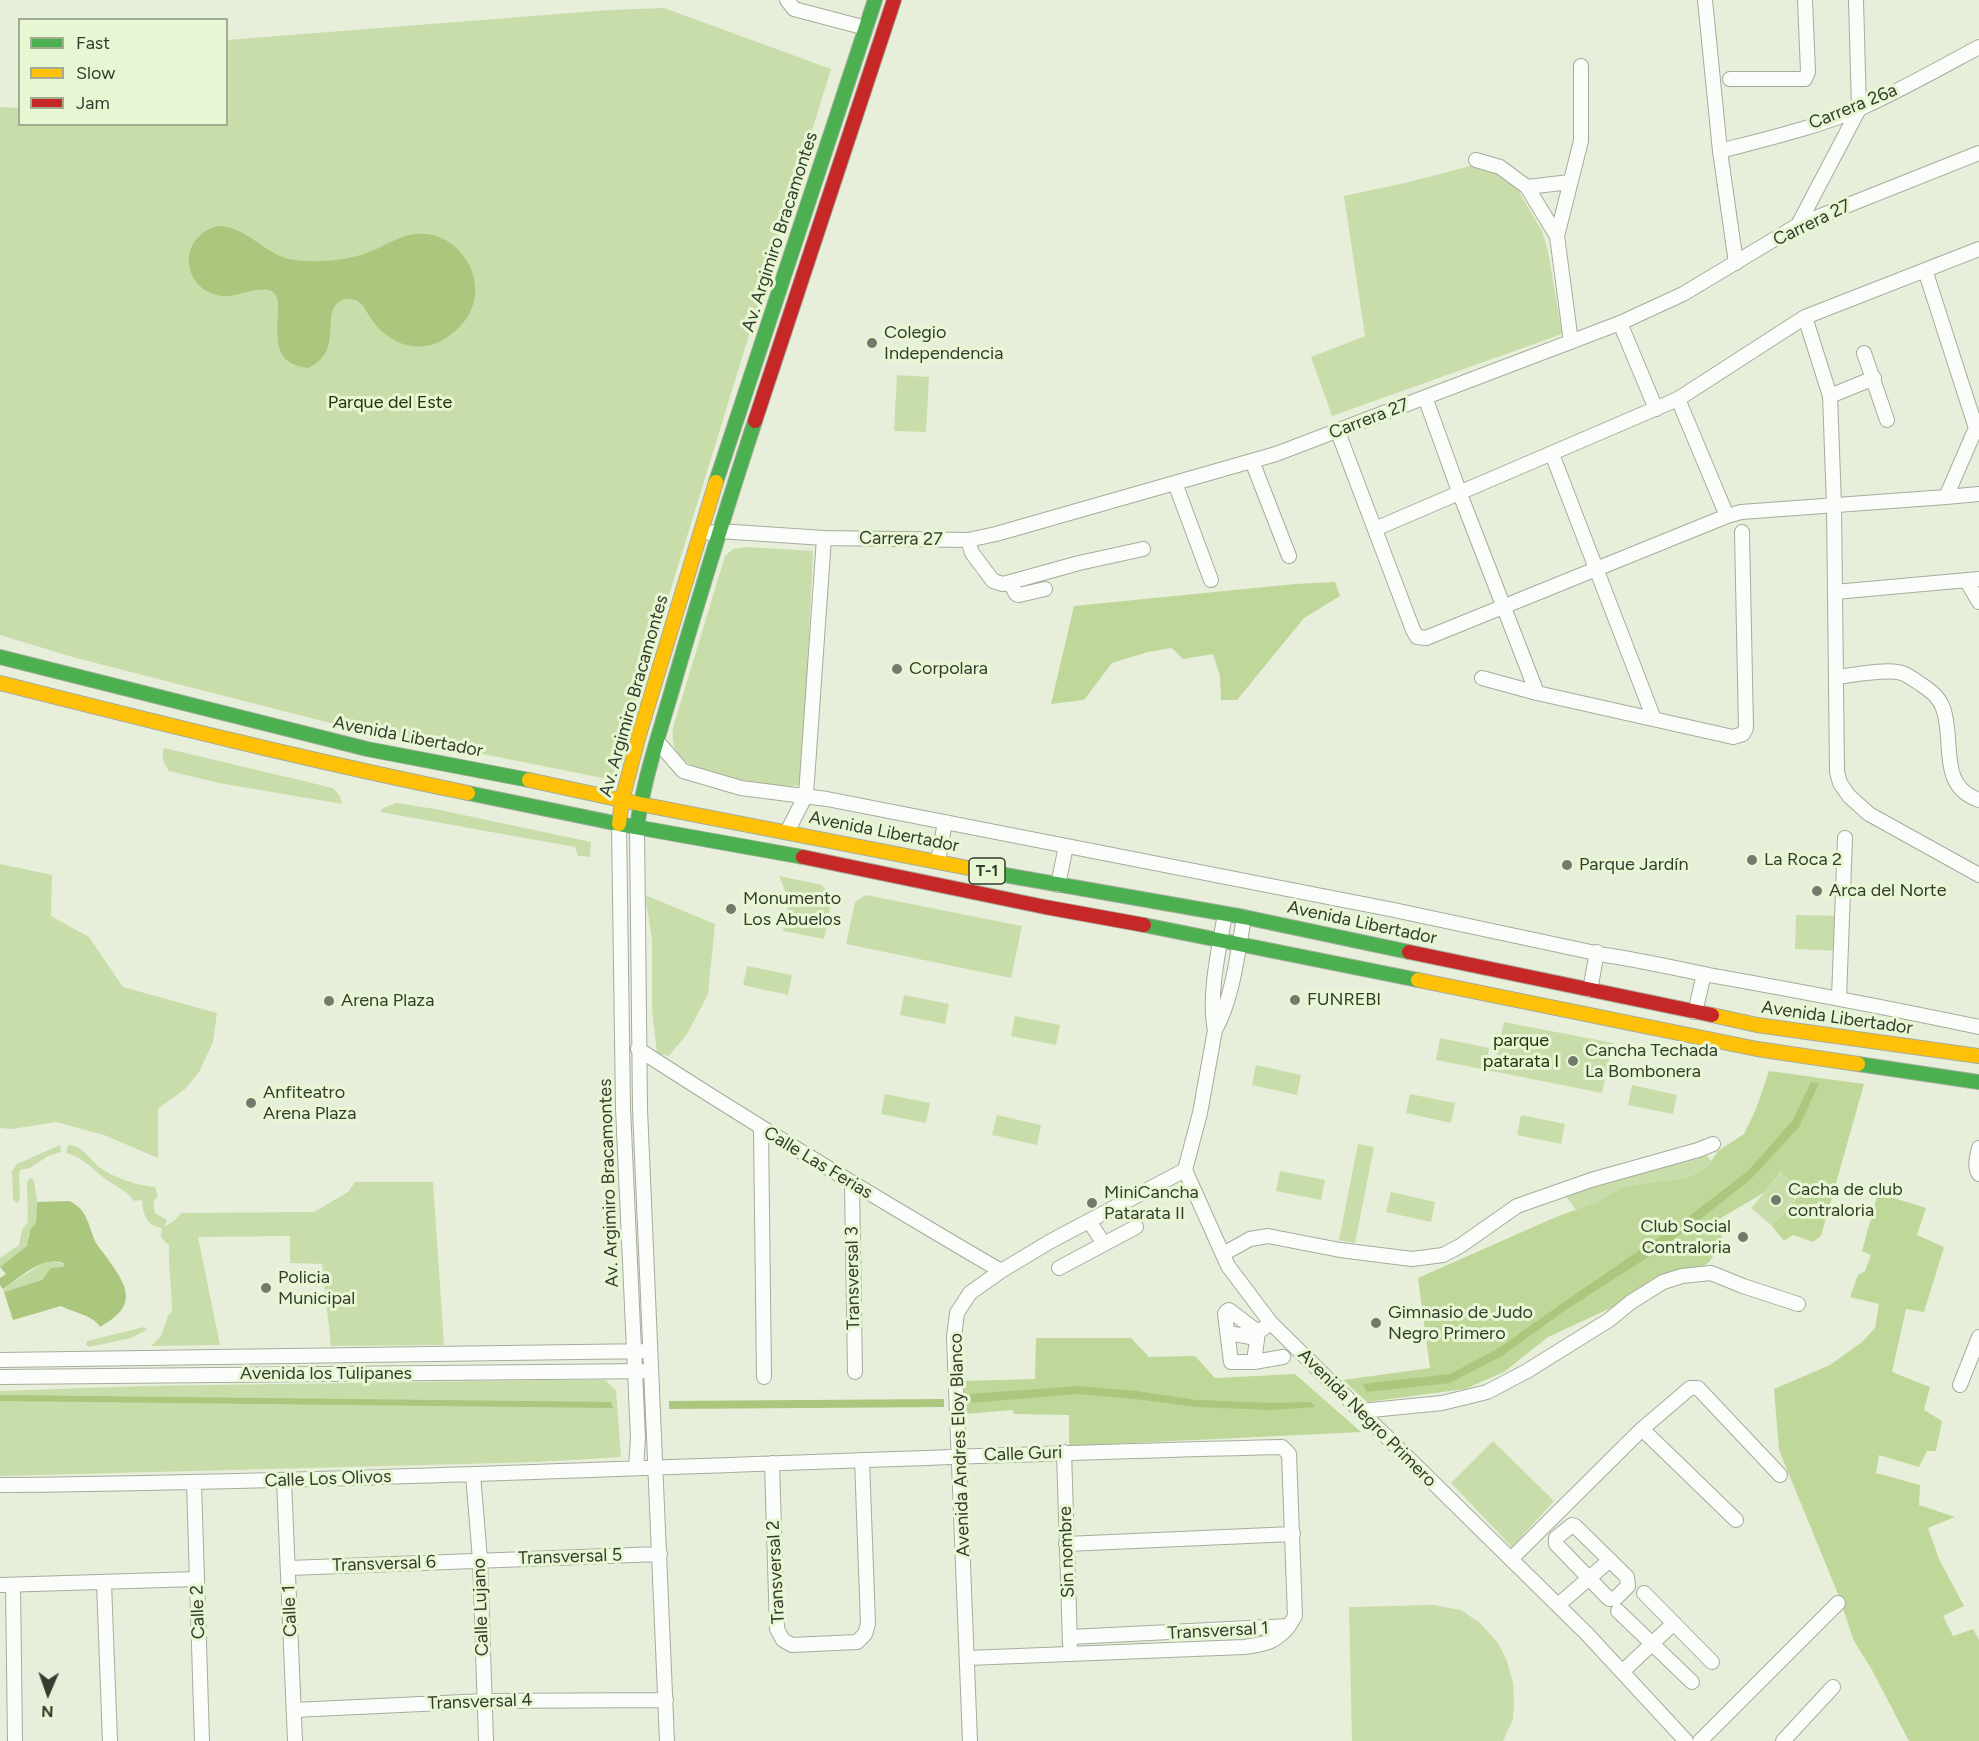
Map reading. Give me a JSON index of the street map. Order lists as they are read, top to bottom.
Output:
{
  "streets": {
    "main road": ["Av. Argimiro Bracamontes", "Avenida Libertador", "T-1"],
    "street": [
      "Carrera 26a",
      "Carrera 27",
      "Calle Las Ferias",
      "Transversal 3",
      "Avenida los Tulipanes",
      "Avenida Negro Primero",
      "Avenida Andres Eloy Blanco",
      "Calle Guri",
      "Calle Los Olivos",
      "Sin nombre",
      "Transversal 5",
      "Transversal 6",
      "Transversal 2",
      "Calle Lujano",
      "Calle 1",
      "Calle 2",
      "Transversal 1",
      "Transversal 4"
    ]
  },
  "crossings": [
    ["Carrera 27", "Av. Argimiro Bracamontes"],
    ["Av. Argimiro Bracamontes", "Avenida Libertador"],
    ["Av. Argimiro Bracamontes", "T-1"],
    ["Av. Argimiro Bracamontes", "Avenida los Tulipanes"],
    ["Av. Argimiro Bracamontes", "Calle Los Olivos"],
    ["Calle Las Ferias", "Transversal 3"],
    ["Calle Las Ferias", "Avenida Andres Eloy Blanco"],
    ["Avenida Negro Primero", "Avenida Andres Eloy Blanco"],
    ["Avenida Andres Eloy Blanco", "Calle Guri"],
    ["Calle Guri", "Calle Los Olivos"],
    ["Calle Guri", "Sin nombre"],
    ["Calle Guri", "Transversal 2"],
    ["Calle Guri", "Transversal 1"],
    ["Calle Los Olivos", "Calle Lujano"],
    ["Calle Los Olivos", "Calle 1"],
    ["Calle Los Olivos", "Calle 2"],
    ["Sin nombre", "Transversal 1"],
    ["Transversal 5", "Transversal 6"],
    ["Transversal 5", "Calle Lujano"],
    ["Transversal 6", "Calle Lujano"],
    ["Transversal 6", "Calle 1"],
    ["Calle Lujano", "Transversal 4"],
    ["Calle 1", "Transversal 4"]
  ],
  "parks": ["Parque del Este", "parque patarata I"],
  "places": [
    "Colegio Independencia",
    "Corpolara",
    "La Roca 2",
    "Parque Jardín",
    "Arca del Norte",
    "Monumento Los Abuelos",
    "FUNREBI",
    "Arena Plaza",
    "Cancha Techada La Bombonera",
    "Anfiteatro Arena Plaza",
    "Cacha de club contraloria",
    "MiniCancha Patarata II",
    "Club Social Contraloria",
    "Policia Municipal",
    "Gimnasio de Judo Negro Primero"
  ],
  "legend": ["Fast", "Slow", "Jam"],
  "north": "bottom"
}
